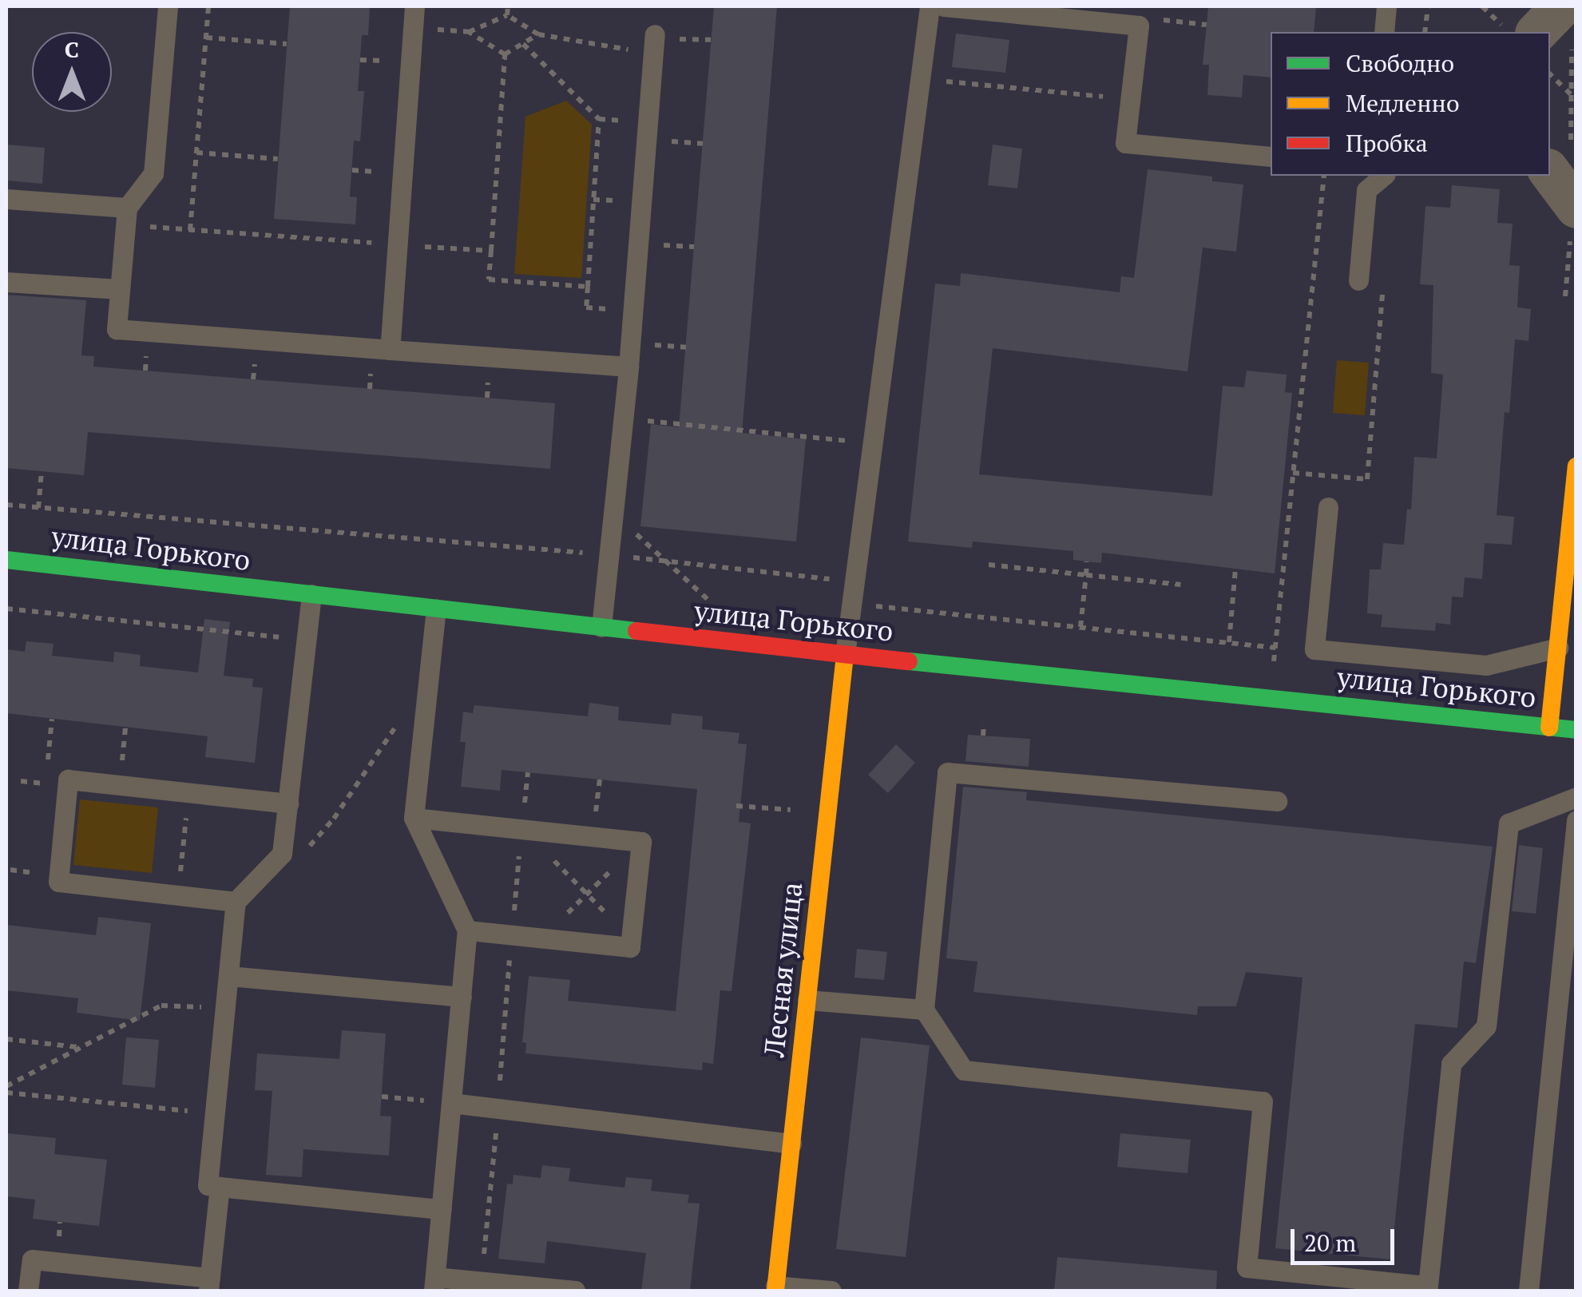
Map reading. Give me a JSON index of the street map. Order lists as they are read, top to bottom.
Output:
{
  "streets": {
    "street": ["улица Горького", "Лесная улица"]
  },
  "crossings": [
    ["улица Горького", "Лесная улица"]
  ],
  "legend": ["Свободно", "Медленно", "Пробка"],
  "scale_bar": "20 m",
  "north": "top"
}
